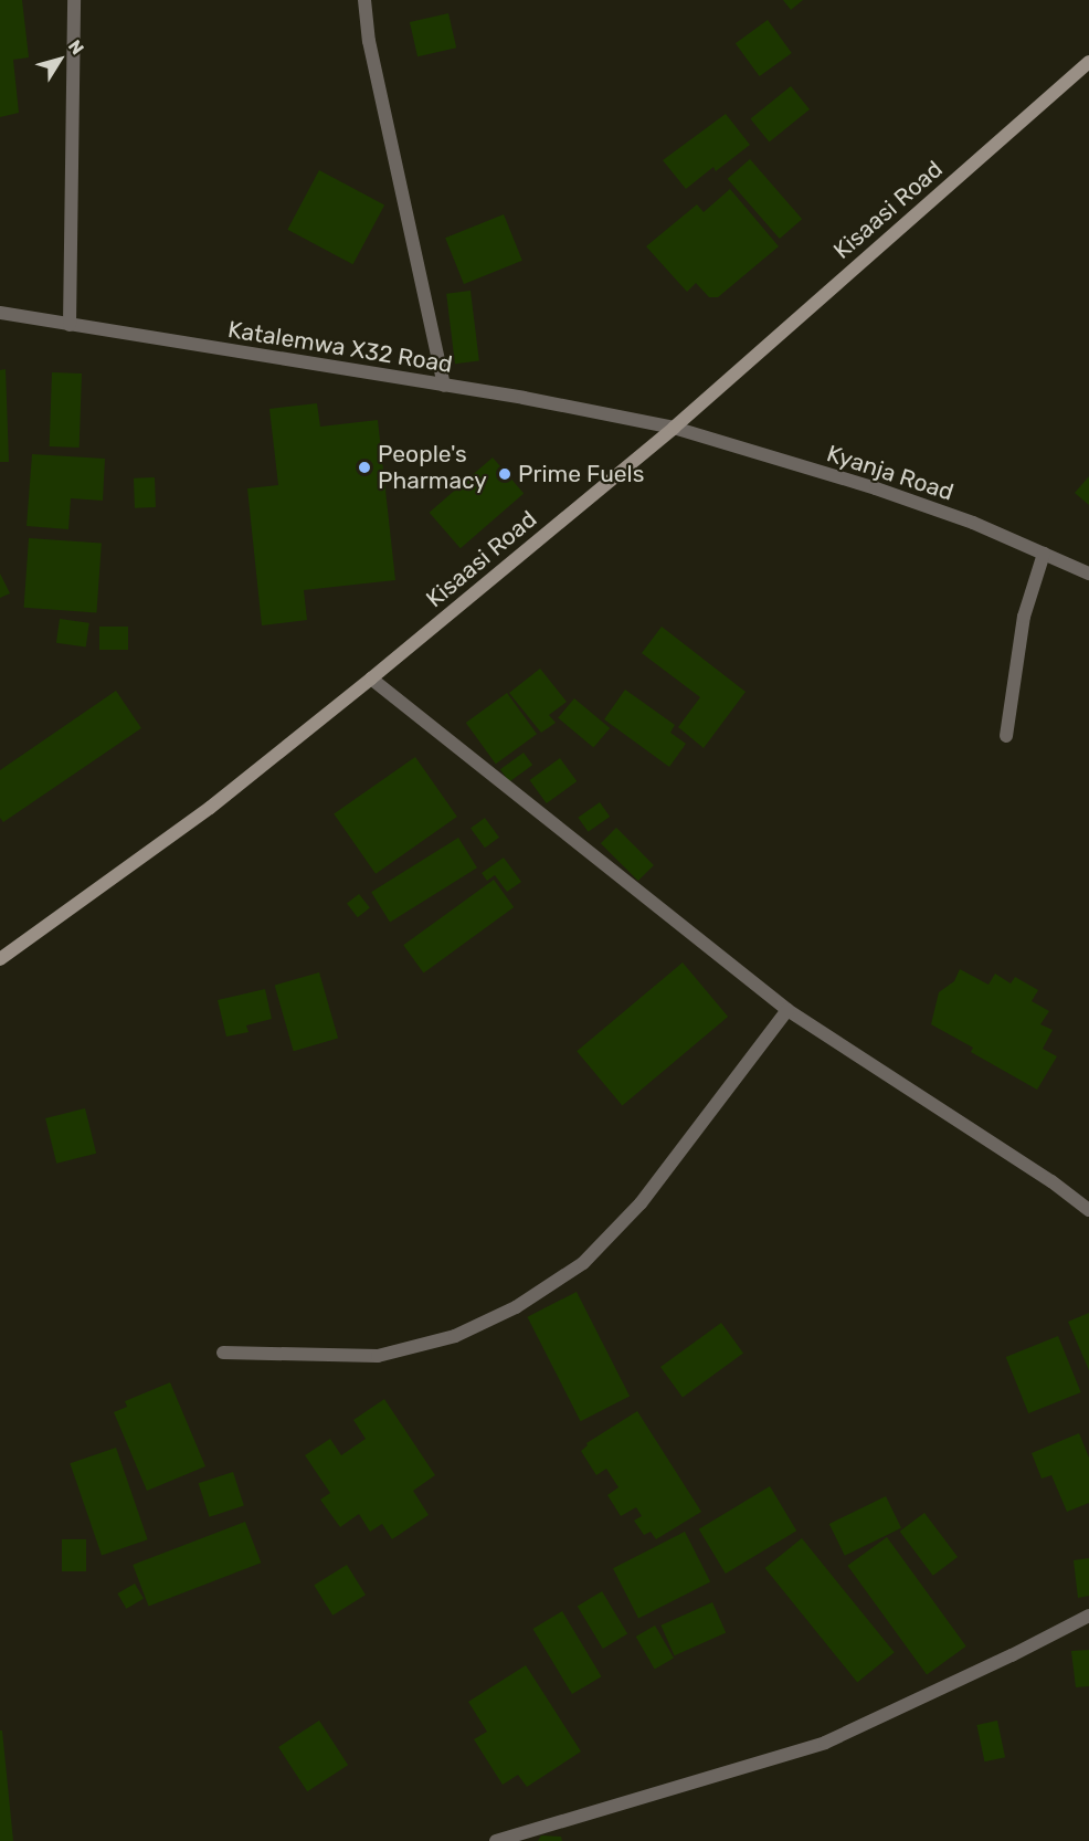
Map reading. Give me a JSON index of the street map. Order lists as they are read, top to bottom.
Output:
{
  "streets": {
    "main road": ["Kisaasi Road"],
    "street": ["Katalemwa X32 Road", "Kyanja Road"]
  },
  "crossings": [
    ["Kisaasi Road", "Katalemwa X32 Road"],
    ["Kisaasi Road", "Kyanja Road"],
    ["Katalemwa X32 Road", "Kyanja Road"]
  ],
  "places": ["People's Pharmacy", "Prime Fuels"],
  "north": "top right"
}
